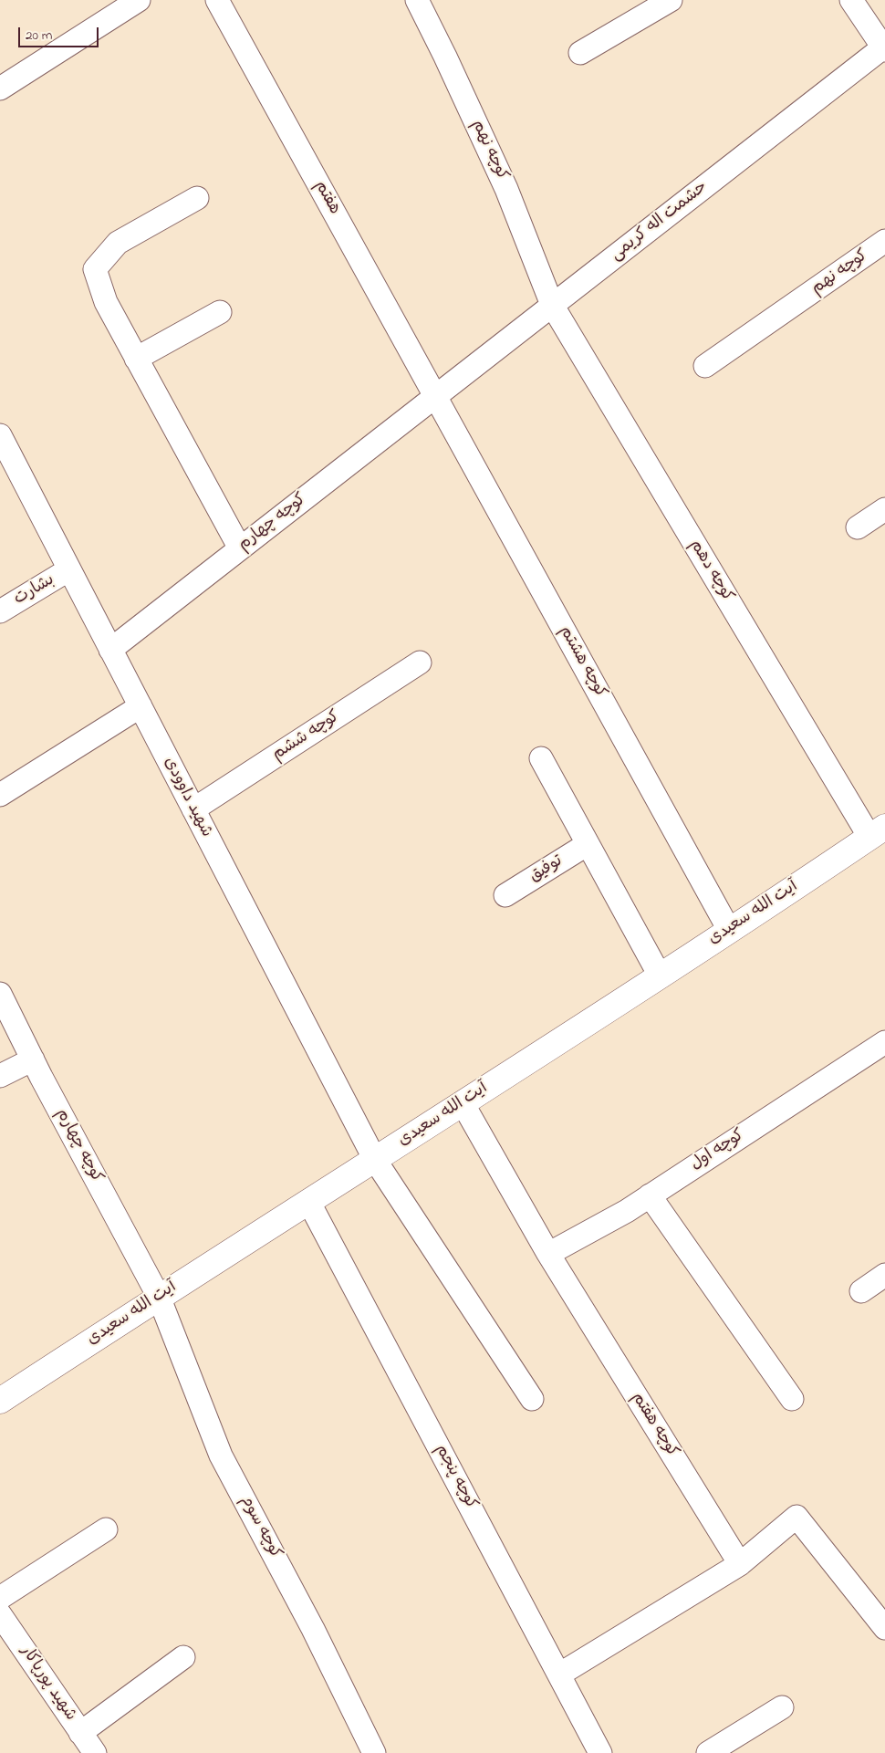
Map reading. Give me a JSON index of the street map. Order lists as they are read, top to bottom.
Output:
{
  "streets": {
    "street": [
      "کوچه نهم",
      "هفتم",
      "حشمت اله کریمی",
      "کوچه چهارم",
      "کوچه دهم",
      "بشارت",
      "کوچه هشتم",
      "کوچه ششم",
      "شهید داوودی",
      "توفیق",
      "آیت الله سعیدی",
      "کوچه اول",
      "کوچه هفتم",
      "کوچه پنجم",
      "کوچه سوم",
      "شهید پورپاکار"
    ]
  },
  "crossings": [
    ["کوچه نهم", "حشمت اله کریمی"],
    ["کوچه نهم", "کوچه دهم"],
    ["هفتم", "حشمت اله کریمی"],
    ["هفتم", "کوچه چهارم"],
    ["هفتم", "کوچه هشتم"],
    ["حشمت اله کریمی", "کوچه چهارم"],
    ["حشمت اله کریمی", "کوچه دهم"],
    ["حشمت اله کریمی", "کوچه هشتم"],
    ["کوچه چهارم", "کوچه هشتم"],
    ["کوچه چهارم", "شهید داوودی"],
    ["کوچه چهارم", "آیت الله سعیدی"],
    ["کوچه چهارم", "کوچه سوم"],
    ["کوچه دهم", "آیت الله سعیدی"],
    ["بشارت", "شهید داوودی"],
    ["کوچه هشتم", "آیت الله سعیدی"],
    ["کوچه ششم", "شهید داوودی"],
    ["شهید داوودی", "آیت الله سعیدی"],
    ["آیت الله سعیدی", "کوچه هفتم"],
    ["آیت الله سعیدی", "کوچه پنجم"],
    ["آیت الله سعیدی", "کوچه سوم"],
    ["کوچه اول", "کوچه هفتم"]
  ],
  "scale_bar": "20 m"
}
